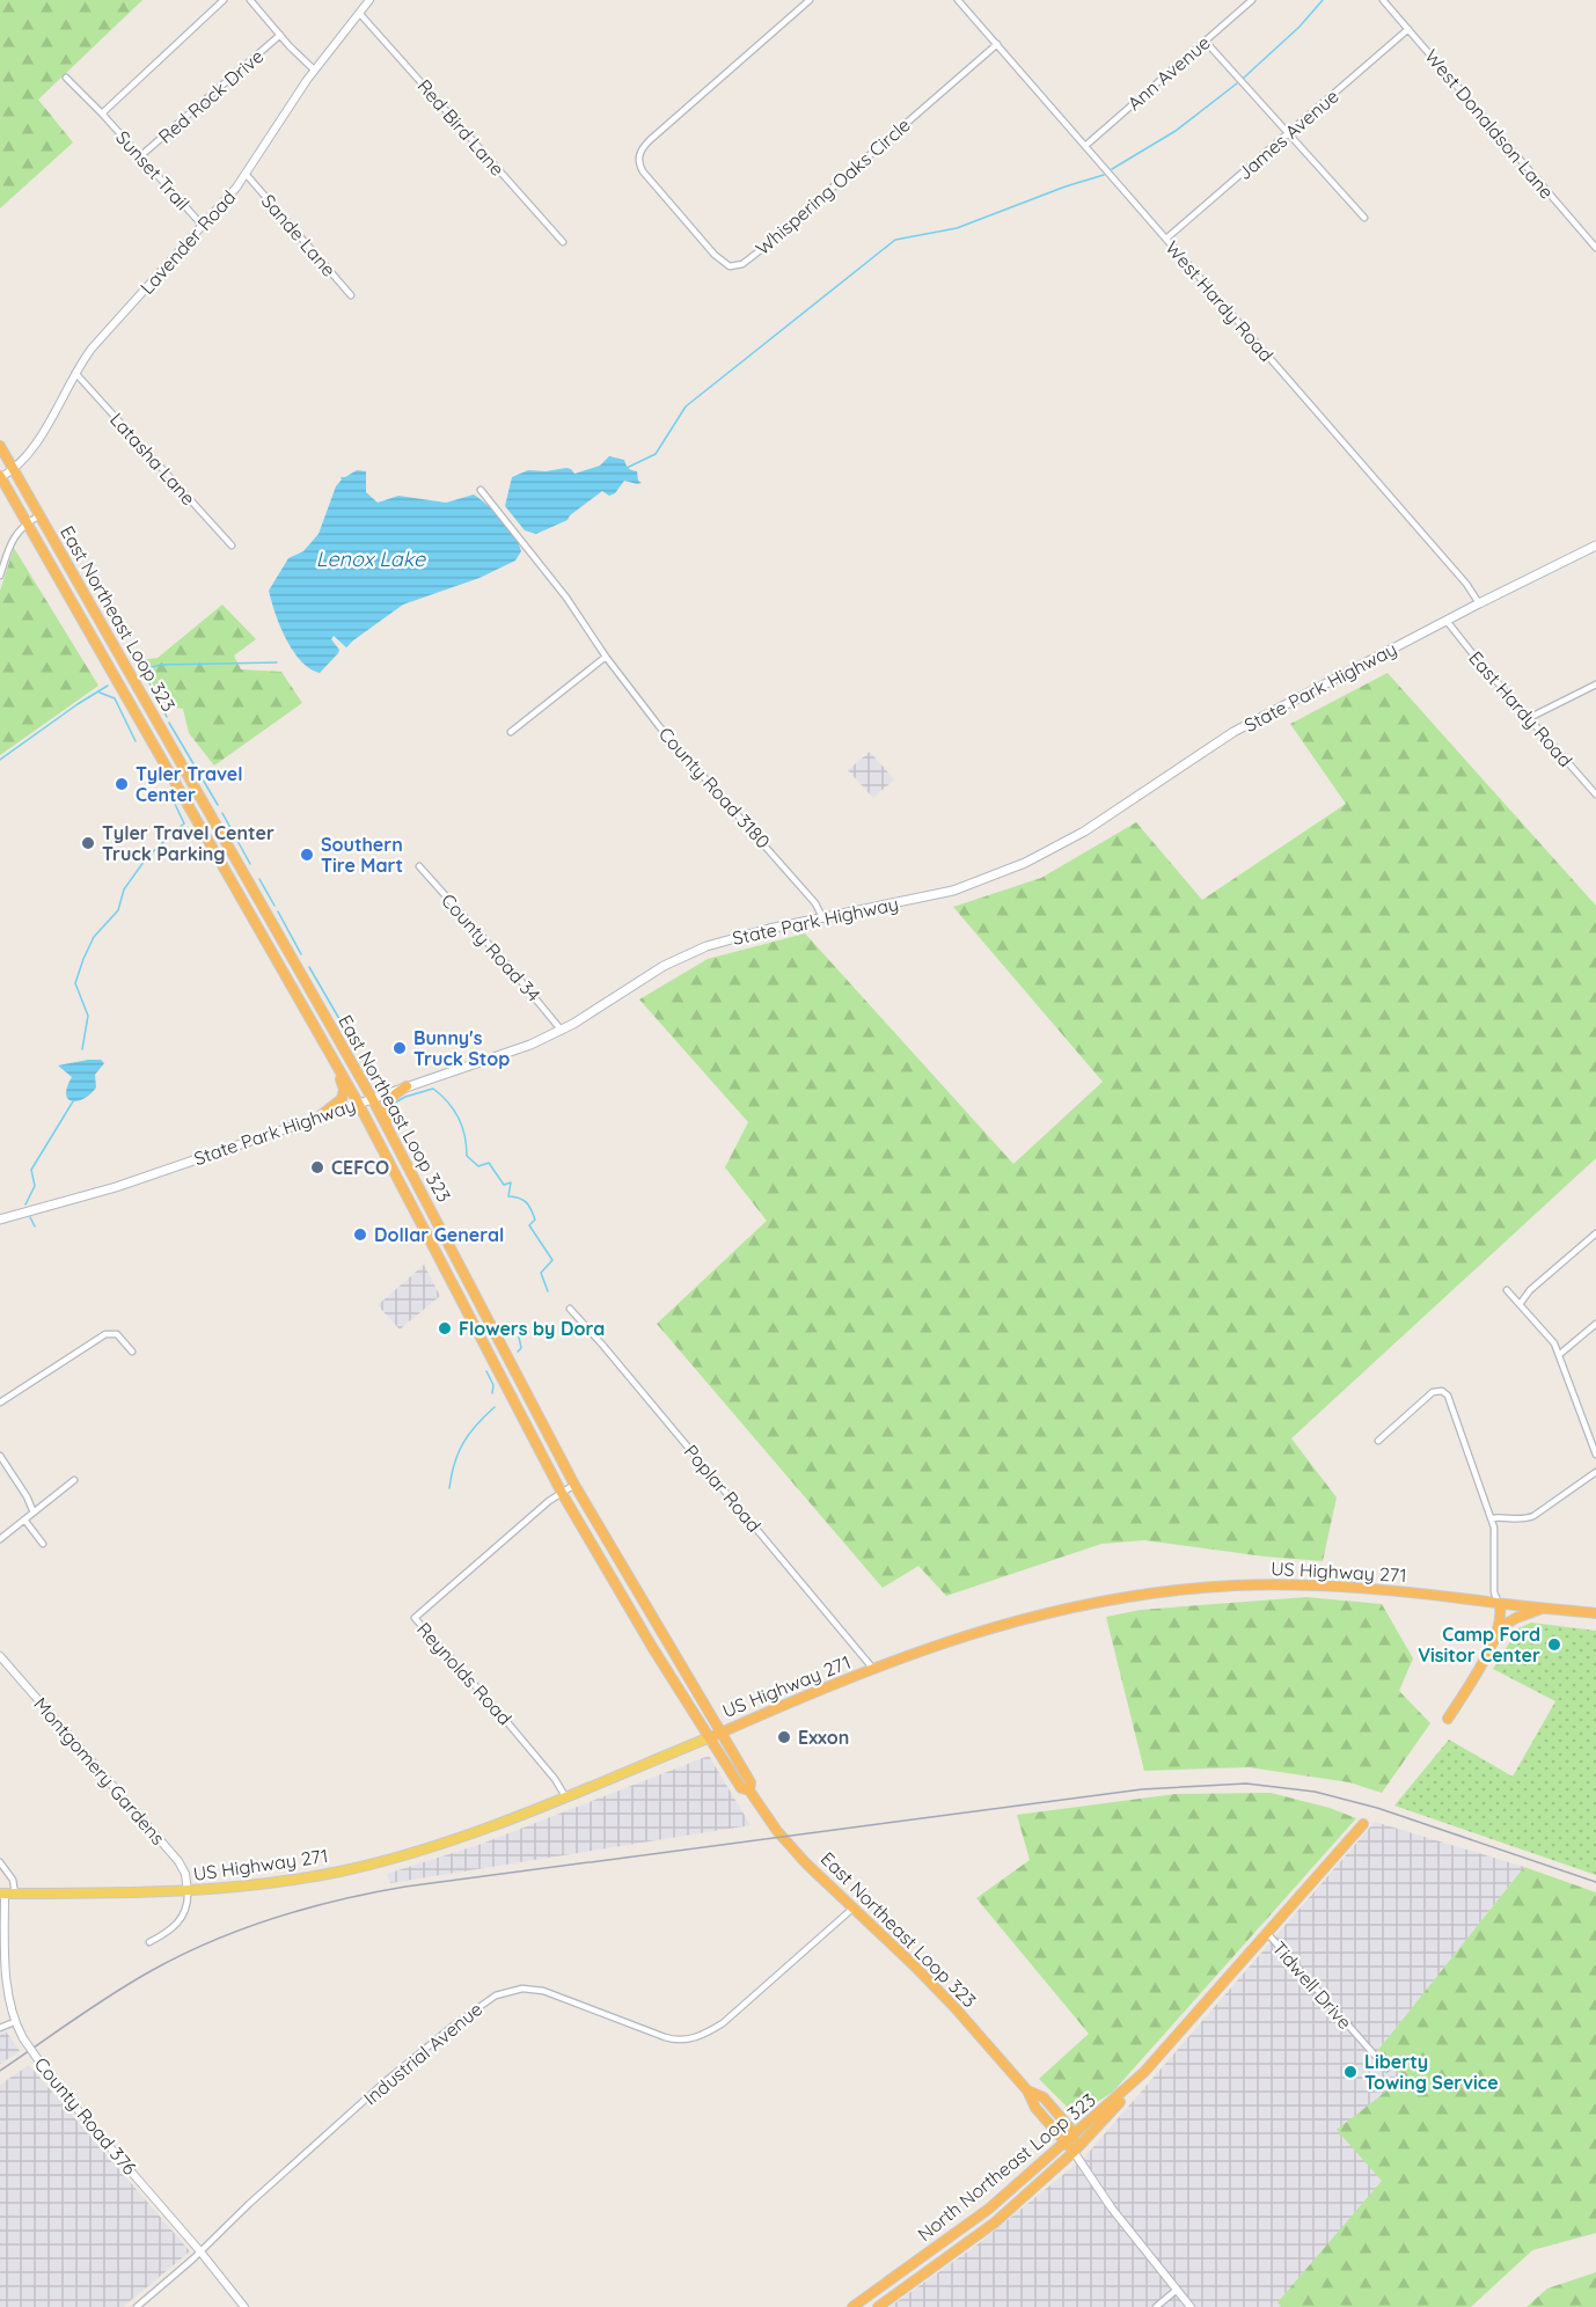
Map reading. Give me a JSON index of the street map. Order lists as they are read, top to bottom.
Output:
{
  "streets": {
    "highway": ["East Northeast Loop 323", "US Highway 271", "North Northeast Loop 323"],
    "main road": ["State Park Highway"],
    "street": [
      "Ann Avenue",
      "Red Rock Drive",
      "West Donaldson Lane",
      "Red Bird Lane",
      "James Avenue",
      "Sunset Trail",
      "Whispering Oaks Circle",
      "Sande Lane",
      "Lavender Road",
      "West Hardy Road",
      "Latasha Lane",
      "East Hardy Road",
      "County Road 3180",
      "County Road 34",
      "Poplar Road",
      "Reynolds Road",
      "Montgomery Gardens",
      "Tidwell Drive",
      "Industrial Avenue",
      "County Road 376"
    ]
  },
  "crossings": [
    ["Ann Avenue", "West Hardy Road"],
    ["Red Rock Drive", "Sunset Trail"],
    ["West Donaldson Lane", "James Avenue"],
    ["Red Bird Lane", "Lavender Road"],
    ["James Avenue", "West Hardy Road"],
    ["Sunset Trail", "Lavender Road"],
    ["Whispering Oaks Circle", "West Hardy Road"],
    ["Sande Lane", "Lavender Road"],
    ["Lavender Road", "Latasha Lane"],
    ["Lavender Road", "East Northeast Loop 323"],
    ["West Hardy Road", "State Park Highway"],
    ["East Northeast Loop 323", "State Park Highway"],
    ["East Northeast Loop 323", "US Highway 271"],
    ["East Northeast Loop 323", "Reynolds Road"],
    ["East Northeast Loop 323", "Industrial Avenue"],
    ["East Northeast Loop 323", "North Northeast Loop 323"],
    ["State Park Highway", "East Hardy Road"],
    ["State Park Highway", "County Road 3180"],
    ["State Park Highway", "County Road 34"],
    ["Poplar Road", "US Highway 271"],
    ["US Highway 271", "Reynolds Road"],
    ["US Highway 271", "Montgomery Gardens"],
    ["US Highway 271", "County Road 376"],
    ["Tidwell Drive", "North Northeast Loop 323"],
    ["Industrial Avenue", "County Road 376"]
  ],
  "water": ["Lenox Lake"],
  "places": [
    "Tyler Travel Center",
    "Tyler Travel Center Truck Parking",
    "Southern Tire Mart",
    "Bunny's Truck Stop",
    "CEFCO",
    "Dollar General",
    "Flowers by Dora",
    "Camp Ford Visitor Center",
    "Exxon",
    "Liberty Towing Service"
  ]
}
